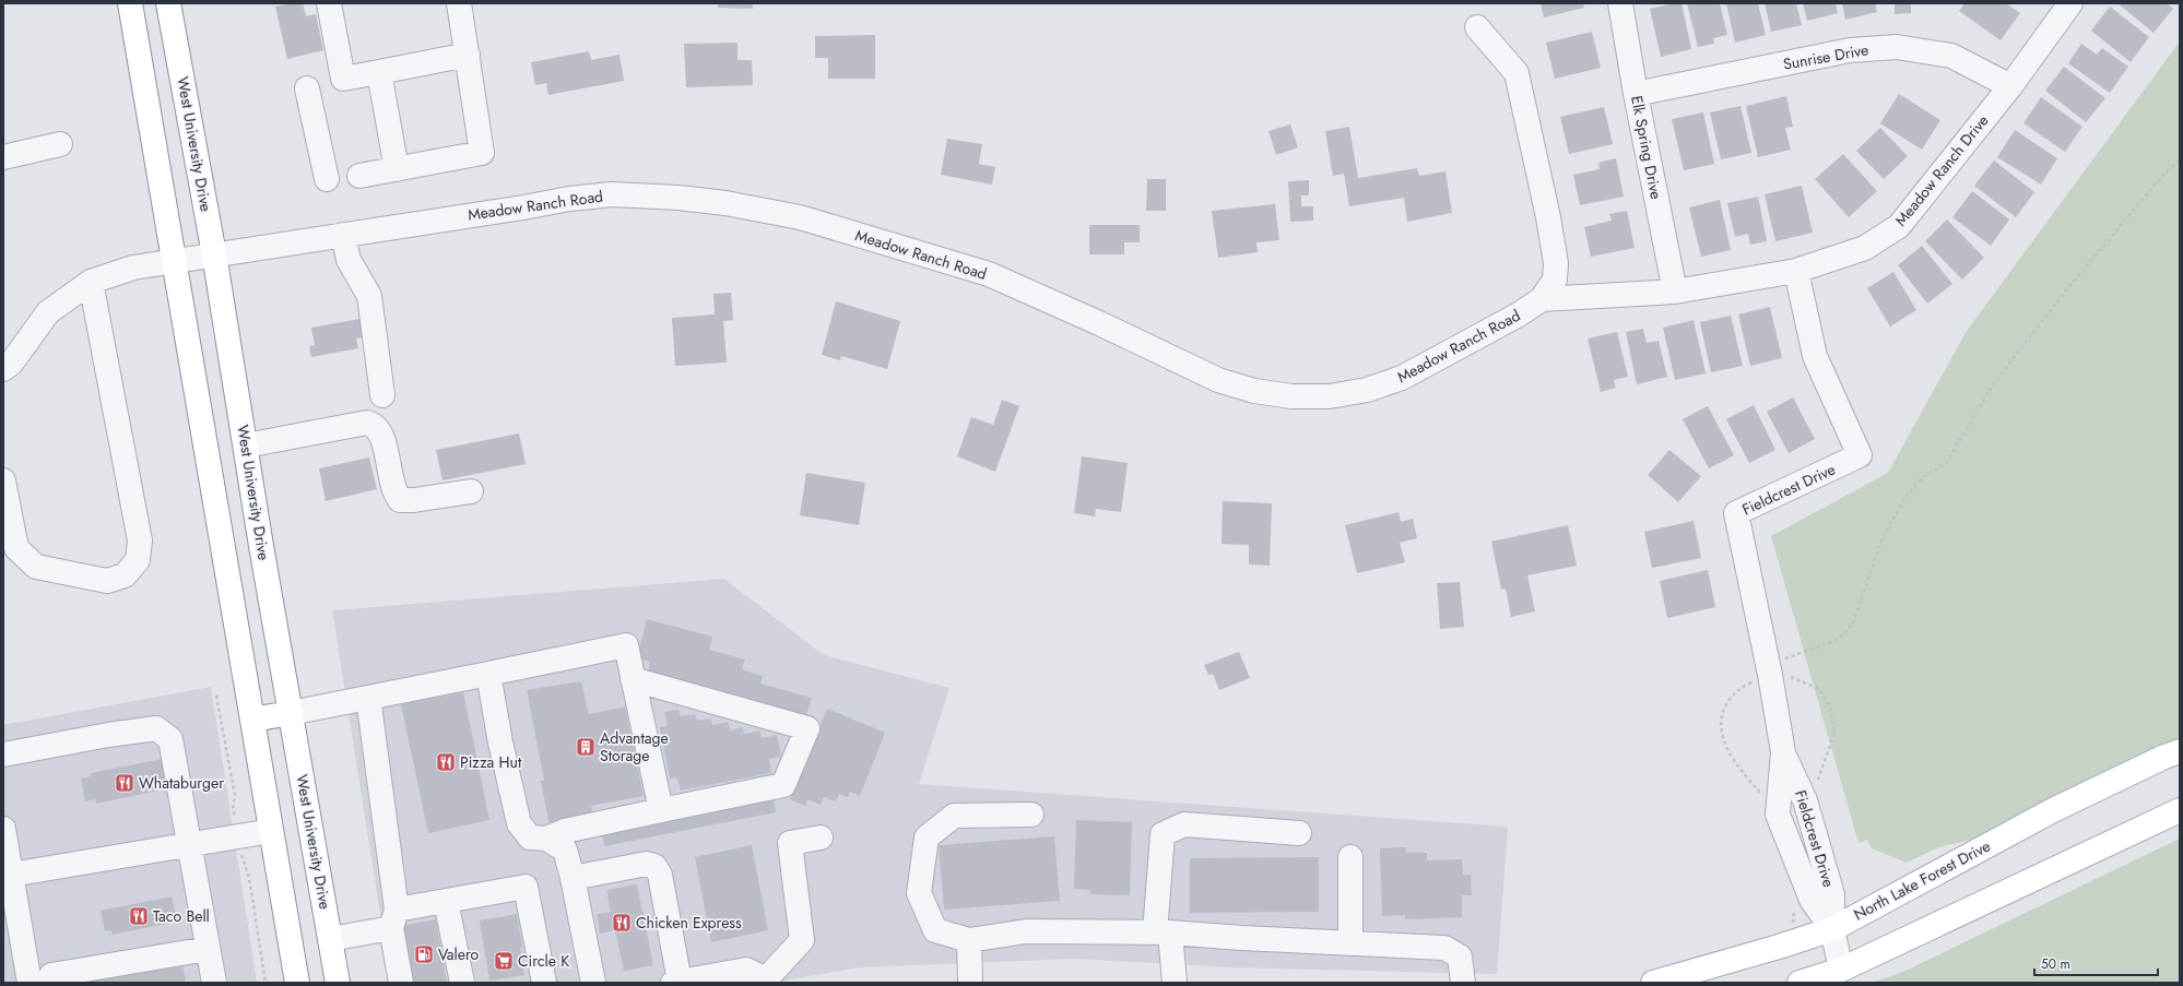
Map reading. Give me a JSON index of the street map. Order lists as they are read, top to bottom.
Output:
{
  "streets": {
    "main road": ["West University Drive", "North Lake Forest Drive"],
    "street": [
      "Sunrise Drive",
      "Elk Spring Drive",
      "Meadow Ranch Drive",
      "Meadow Ranch Road",
      "Fieldcrest Drive"
    ]
  },
  "crossings": [
    ["Sunrise Drive", "Elk Spring Drive"],
    ["Sunrise Drive", "Meadow Ranch Drive"],
    ["West University Drive", "Meadow Ranch Road"],
    ["Elk Spring Drive", "Meadow Ranch Drive"],
    ["Meadow Ranch Drive", "Meadow Ranch Road"],
    ["Meadow Ranch Drive", "Fieldcrest Drive"],
    ["Fieldcrest Drive", "North Lake Forest Drive"]
  ],
  "places": {
    "building": ["Advantage Storage"],
    "restaurant": [
      "Pizza Hut",
      "Whataburger",
      "Taco Bell",
      "Chicken Express"
    ],
    "fuel station": ["Valero"],
    "supermarket": ["Circle K"]
  },
  "scale_bar": "50 m"
}
